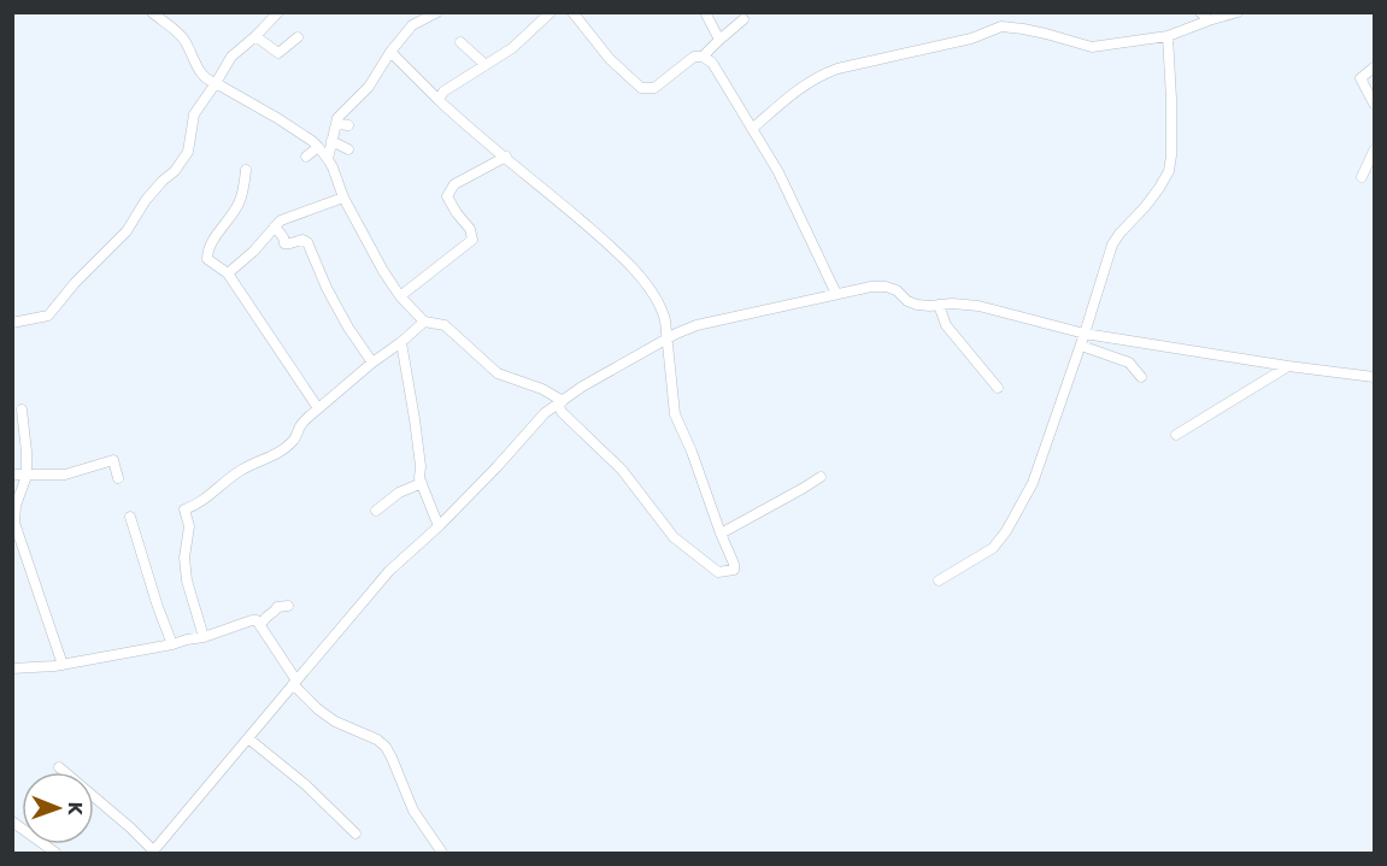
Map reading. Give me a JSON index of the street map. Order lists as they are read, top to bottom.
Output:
{
  "north": "right"
}
